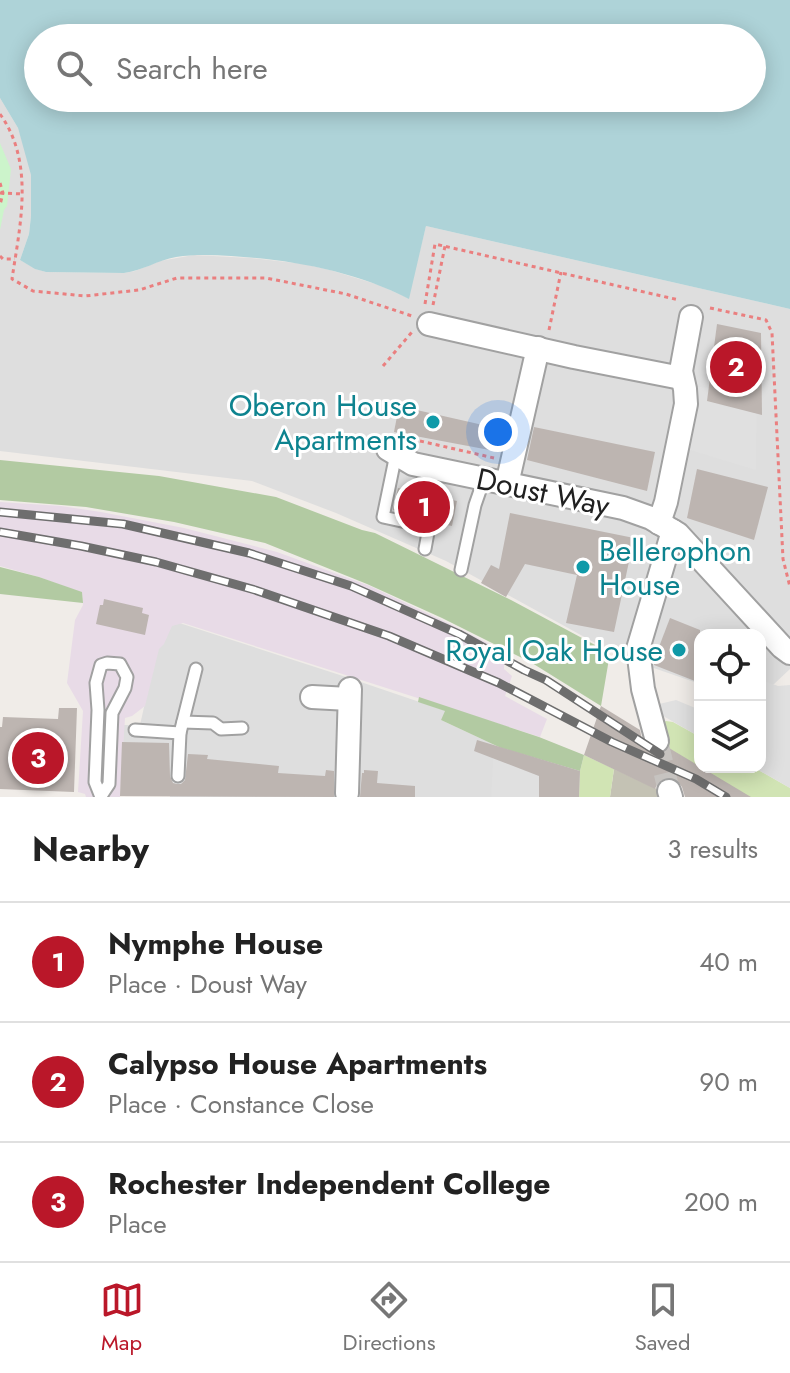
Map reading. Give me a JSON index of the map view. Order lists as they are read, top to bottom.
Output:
{
  "streets": {
    "street": ["Doust Way"]
  },
  "places": ["Oberon House Apartments", "Bellerophon House", "Royal Oak House"],
  "page": {
    "search": "Search here",
    "pins": ["2", "1", "3"],
    "heading": ["Nearby", "3 results"],
    "list": [
      {
        "mark": "1",
        "name": "Nymphe House",
        "note": "Place · Doust Way",
        "value": "40 m"
      },
      {
        "mark": "2",
        "name": "Calypso House Apartments",
        "note": "Place · Constance Close",
        "value": "90 m"
      },
      {
        "mark": "3",
        "name": "Rochester Independent College",
        "note": "Place",
        "value": "200 m"
      }
    ],
    "nav": ["Map", "Directions", "Saved"]
  }
}
